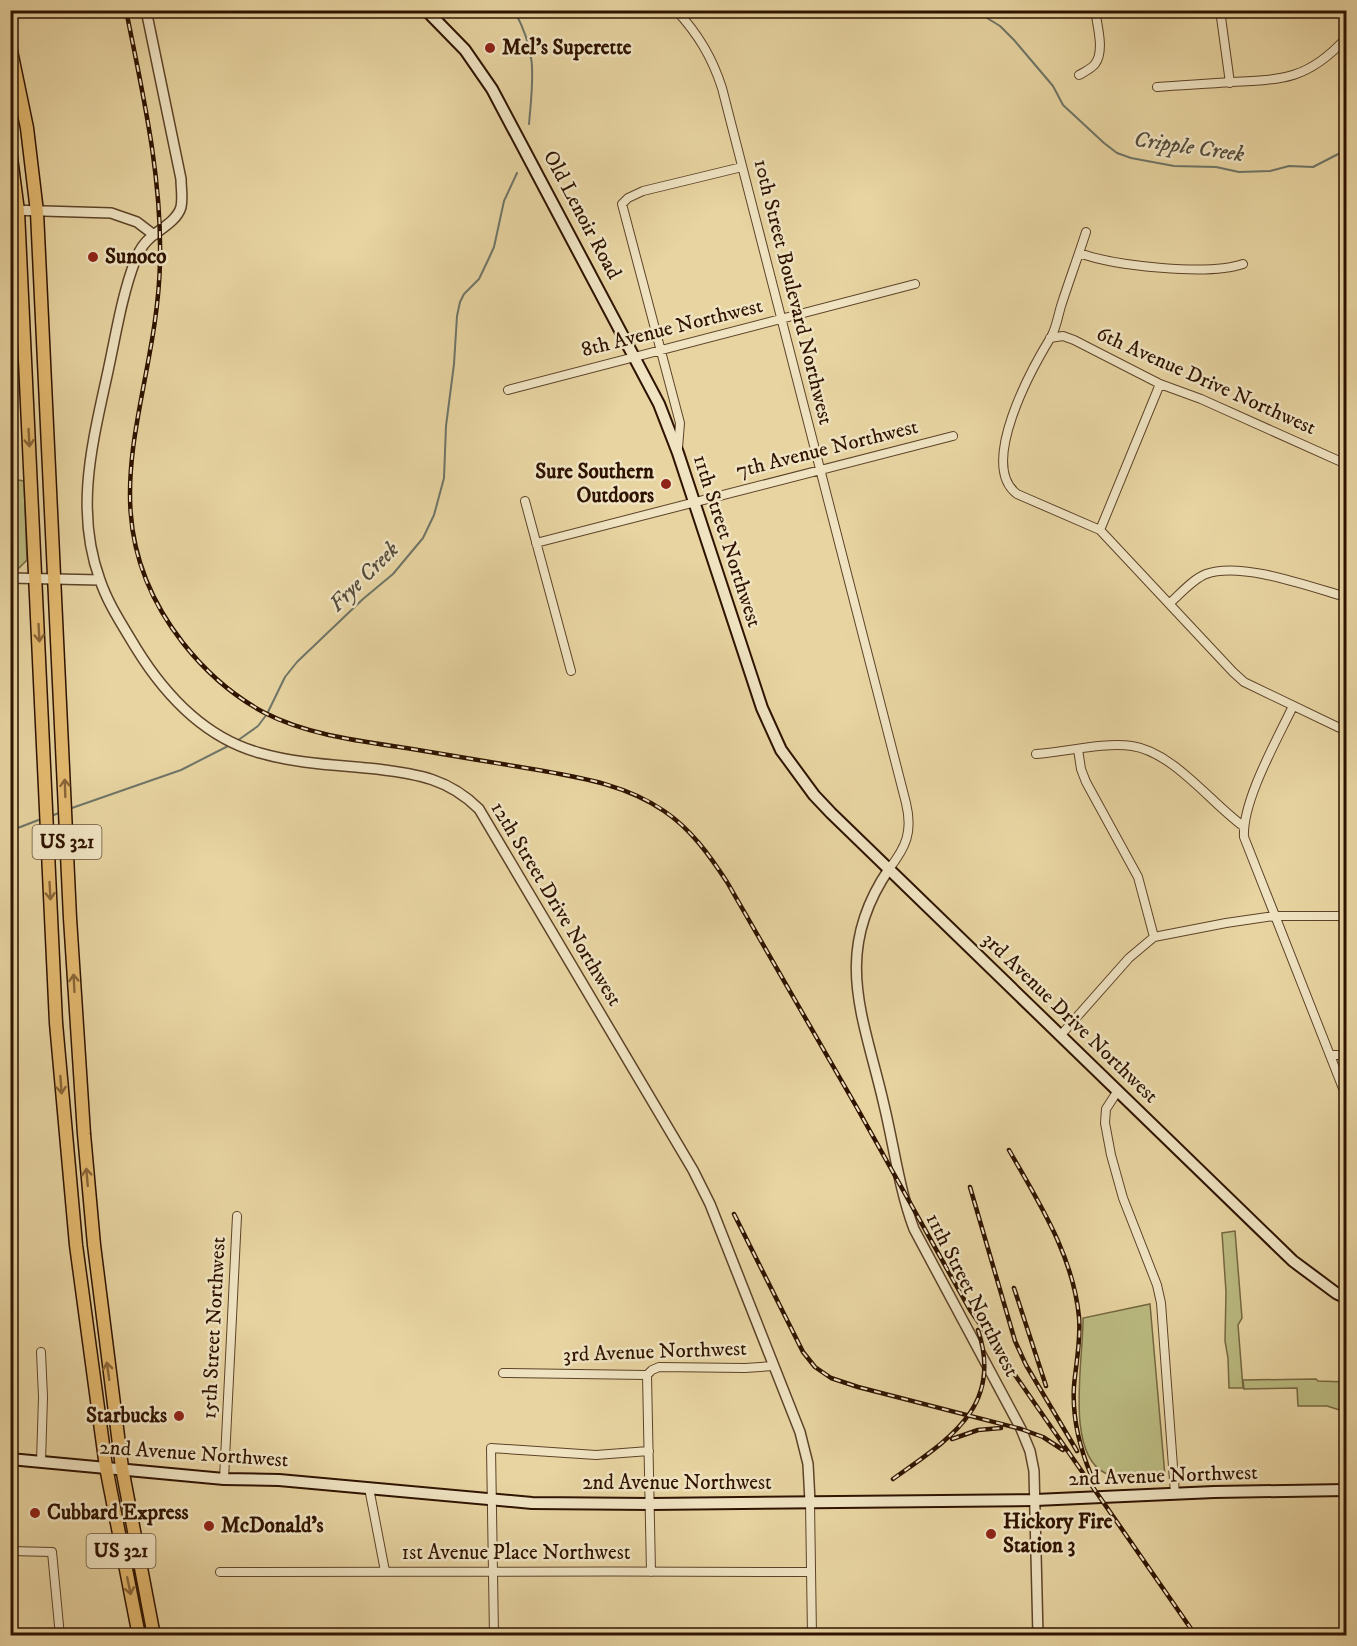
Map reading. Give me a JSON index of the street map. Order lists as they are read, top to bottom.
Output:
{
  "streets": {
    "highway": ["US 321"],
    "main road": [
      "Old Lenoir Road",
      "11th Street Northwest",
      "3rd Avenue Drive Northwest",
      "2nd Avenue Northwest"
    ],
    "street": [
      "10th Street Boulevard Northwest",
      "8th Avenue Northwest",
      "6th Avenue Drive Northwest",
      "7th Avenue Northwest",
      "12th Street Drive Northwest",
      "15th Street Northwest",
      "3rd Avenue Northwest",
      "1st Avenue Place Northwest"
    ]
  },
  "crossings": [
    ["Old Lenoir Road", "8th Avenue Northwest"],
    ["Old Lenoir Road", "11th Street Northwest"],
    ["10th Street Boulevard Northwest", "8th Avenue Northwest"],
    ["10th Street Boulevard Northwest", "7th Avenue Northwest"],
    ["10th Street Boulevard Northwest", "11th Street Northwest"],
    ["10th Street Boulevard Northwest", "3rd Avenue Drive Northwest"],
    ["8th Avenue Northwest", "11th Street Northwest"],
    ["7th Avenue Northwest", "11th Street Northwest"],
    ["11th Street Northwest", "3rd Avenue Drive Northwest"],
    ["11th Street Northwest", "2nd Avenue Northwest"],
    ["US 321", "2nd Avenue Northwest"],
    ["12th Street Drive Northwest", "3rd Avenue Northwest"],
    ["12th Street Drive Northwest", "2nd Avenue Northwest"],
    ["15th Street Northwest", "2nd Avenue Northwest"]
  ],
  "water": ["Cripple Creek", "Frye Creek"],
  "places": [
    "Mel's Superette",
    "Sunoco",
    "Sure Southern Outdoors",
    "Starbucks",
    "Cubbard Express",
    "McDonald's",
    "Hickory Fire Station 3"
  ]
}
